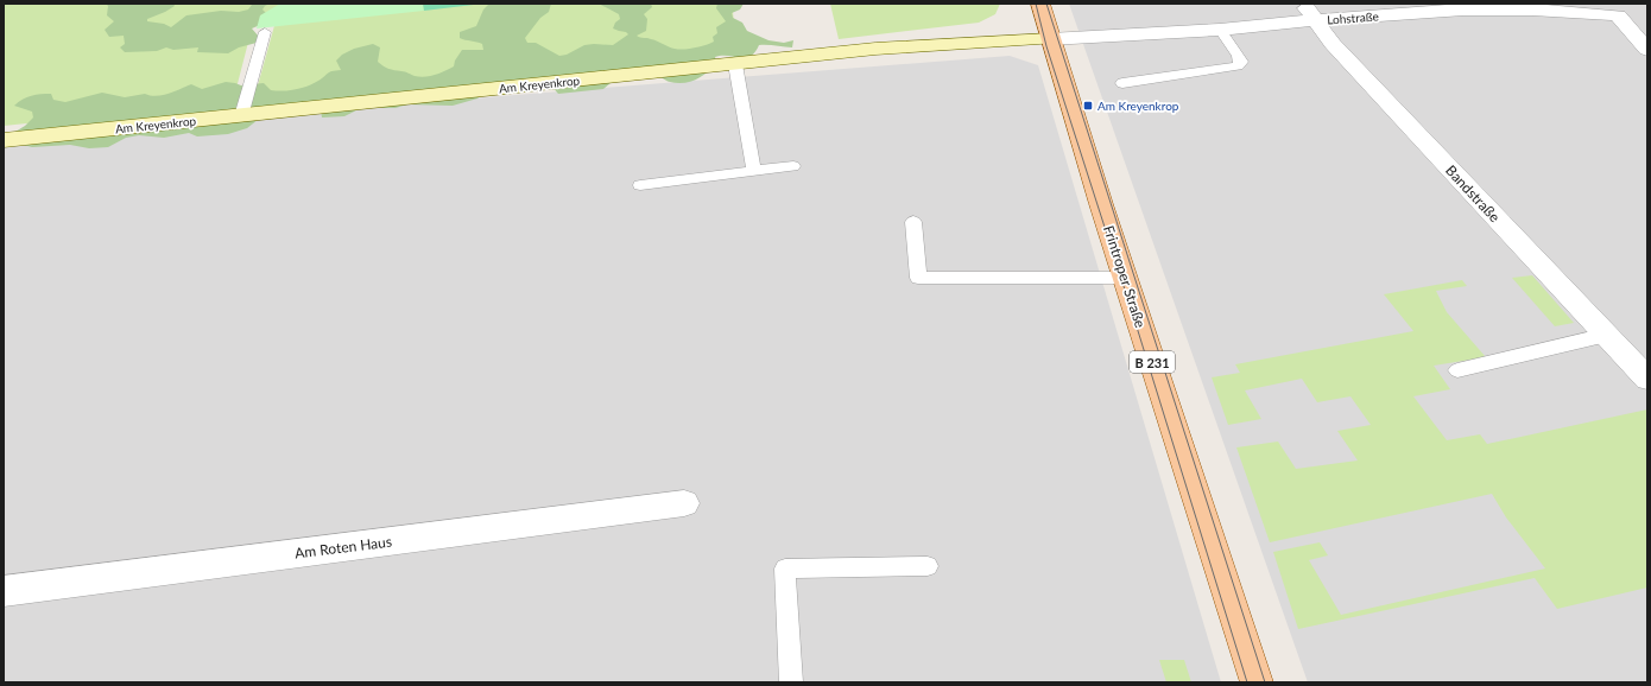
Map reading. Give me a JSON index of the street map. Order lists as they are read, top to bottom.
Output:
{
  "streets": {
    "main road": ["Am Kreyenkrop", "Frintroper Straße", "B 231"],
    "street": ["Lohstraße", "Bandstraße", "Am Roten Haus"]
  },
  "crossings": [
    ["Lohstraße", "Am Kreyenkrop"],
    ["Lohstraße", "Bandstraße"],
    ["Lohstraße", "Frintroper Straße"],
    ["Am Kreyenkrop", "Frintroper Straße"]
  ],
  "places": {
    "transit": ["Am Kreyenkrop"]
  }
}
